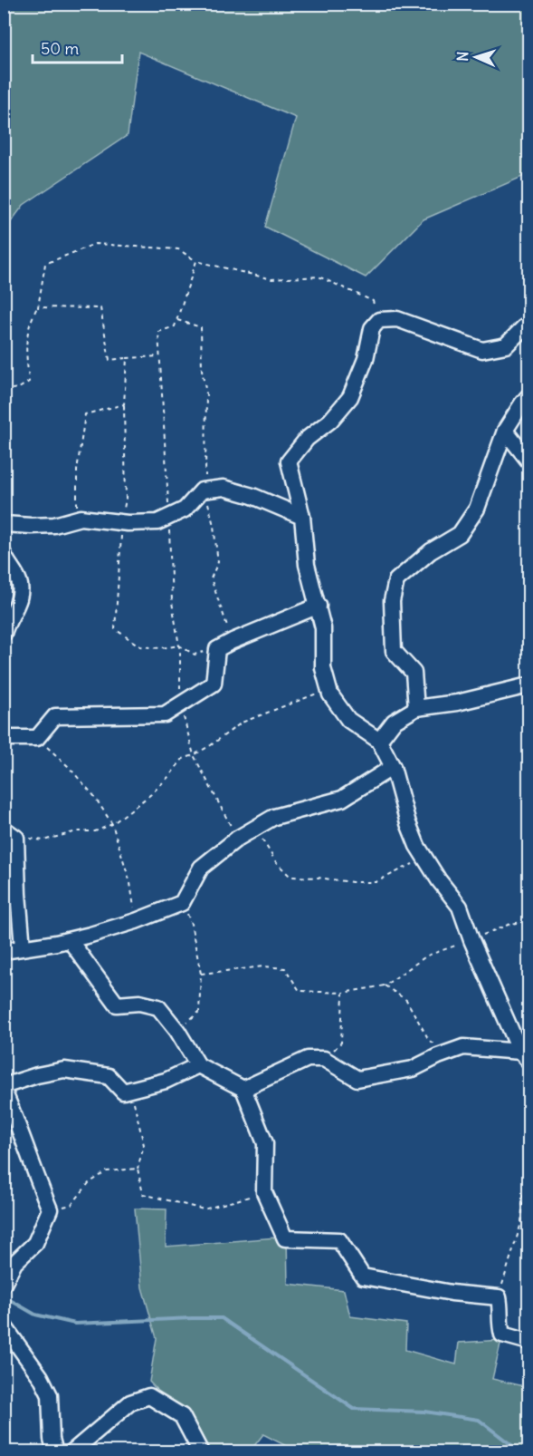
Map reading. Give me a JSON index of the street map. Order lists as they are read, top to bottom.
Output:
{
  "scale_bar": "50 m",
  "north": "left"
}
